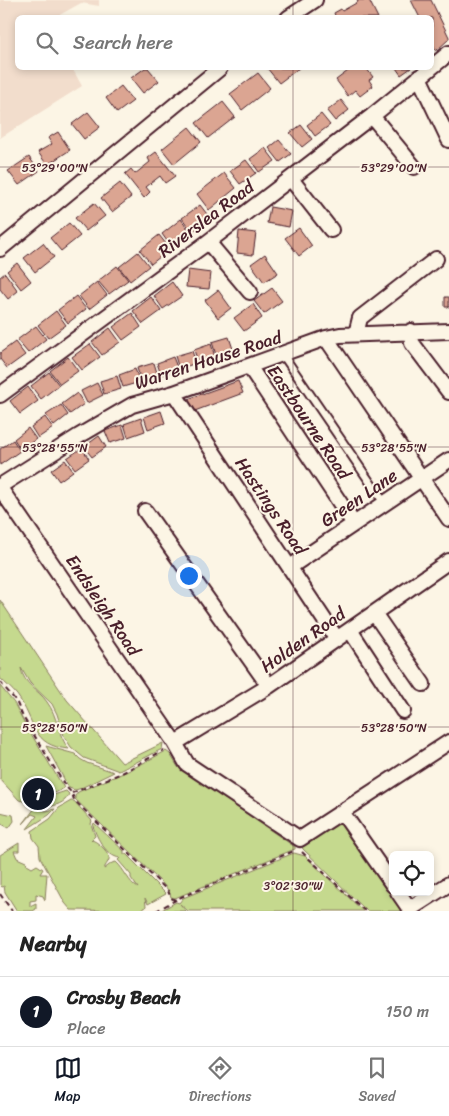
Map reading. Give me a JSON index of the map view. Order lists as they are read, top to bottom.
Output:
{
  "streets": {
    "street": [
      "Riverslea Road",
      "Warren House Road",
      "Eastbourne Road",
      "Green Lane",
      "Hastings Road",
      "Endsleigh Road",
      "Holden Road"
    ]
  },
  "crossings": [
    ["Warren House Road", "Eastbourne Road"],
    ["Warren House Road", "Hastings Road"],
    ["Warren House Road", "Endsleigh Road"],
    ["Eastbourne Road", "Green Lane"],
    ["Green Lane", "Hastings Road"],
    ["Hastings Road", "Holden Road"],
    ["Endsleigh Road", "Holden Road"]
  ],
  "page": {
    "search": "Search here",
    "pins": "1",
    "heading": "Nearby",
    "list": [
      {
        "mark": "1",
        "name": "Crosby Beach",
        "note": "Place",
        "value": "150 m"
      }
    ],
    "nav": ["Map", "Directions", "Saved"]
  },
  "coordinates": [
    "53°29'00\"N",
    "53°28'55\"N",
    "53°28'50\"N",
    "3°02'30\"W"
  ]
}
